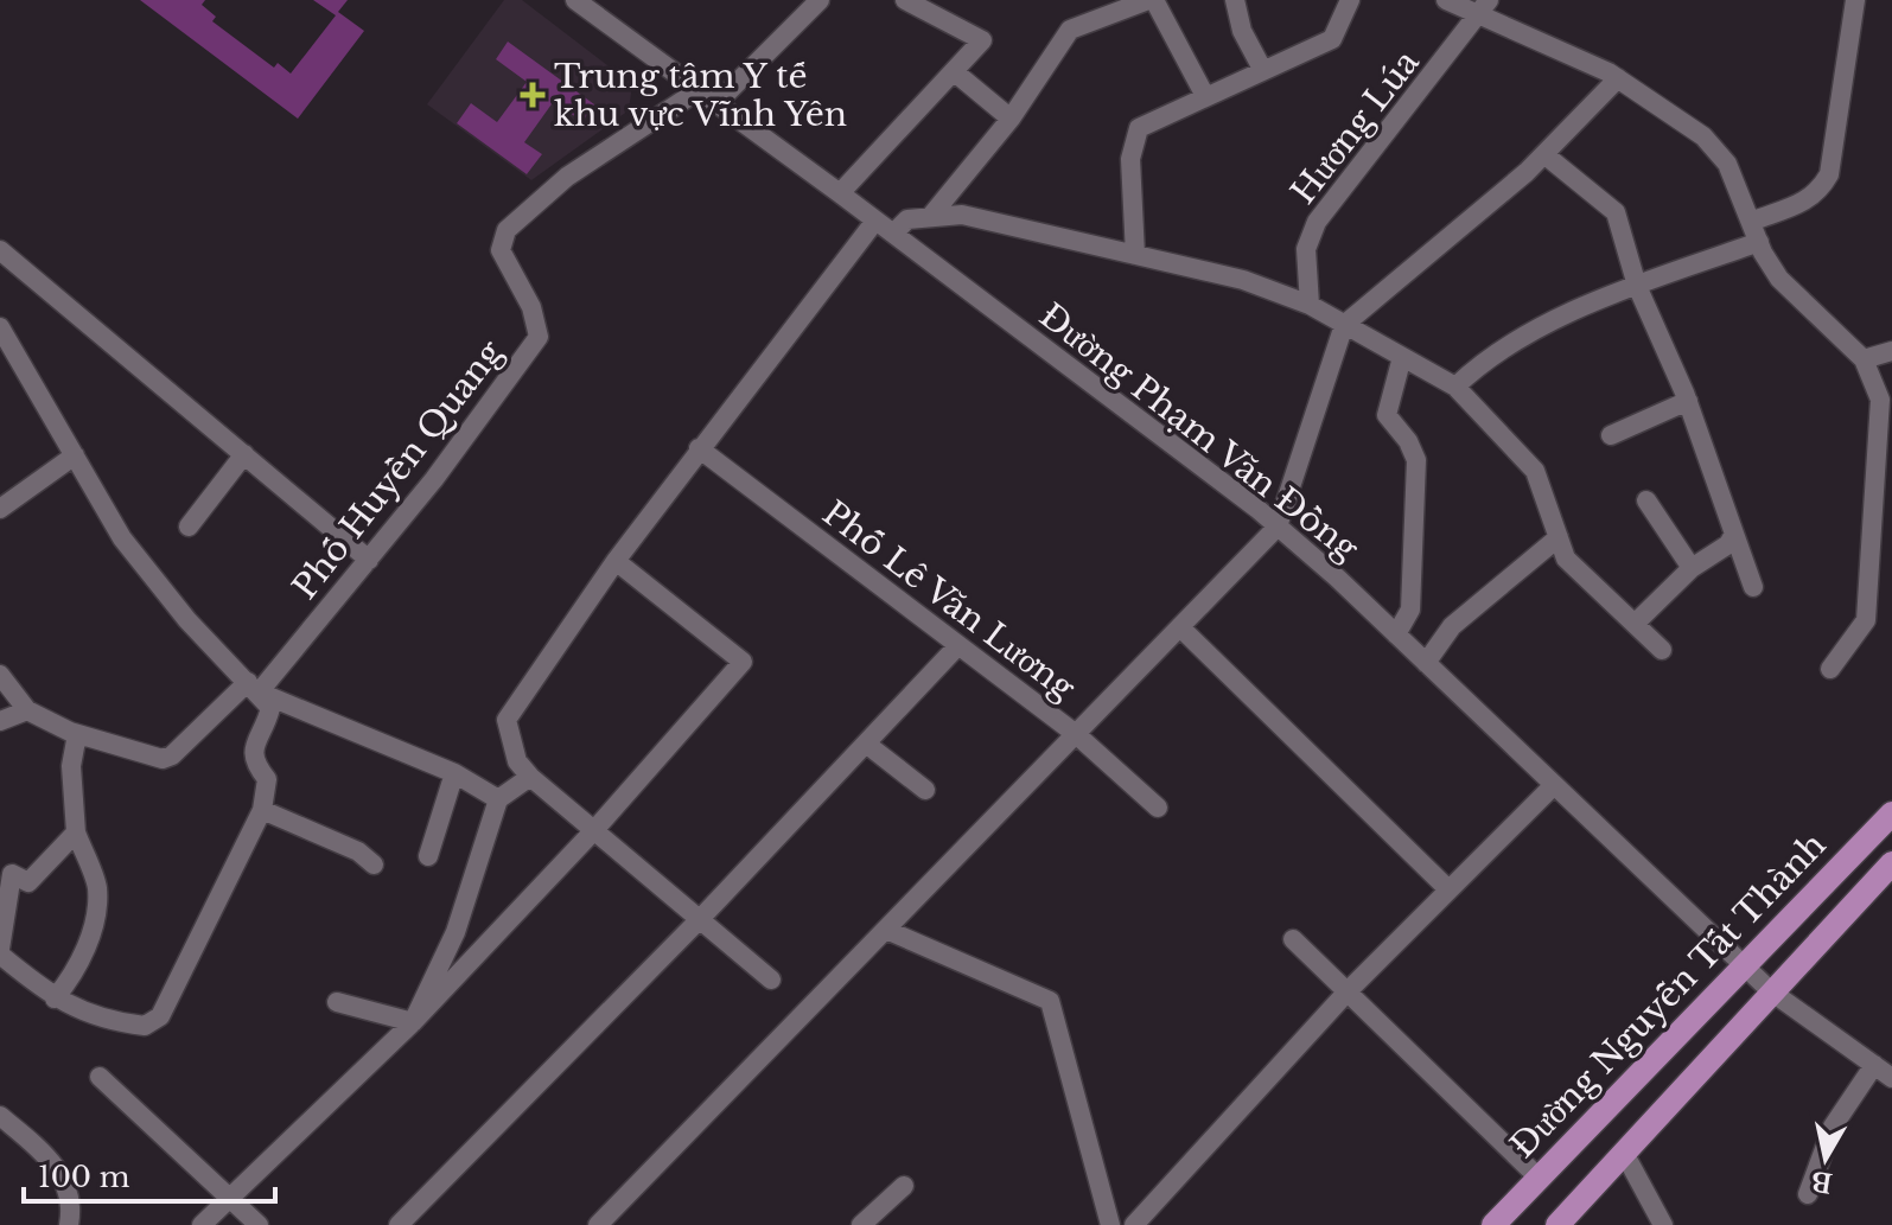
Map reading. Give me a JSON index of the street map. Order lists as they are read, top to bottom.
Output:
{
  "streets": {
    "main road": ["Đường Nguyễn Tất Thành"],
    "street": [
      "Hương Lúa",
      "Đường Phạm Văn Đồng",
      "Phố Huyền Quang",
      "Phố Lê Văn Lương"
    ]
  },
  "crossings": [
    ["Đường Phạm Văn Đồng", "Phố Huyền Quang"],
    ["Đường Phạm Văn Đồng", "Đường Nguyễn Tất Thành"]
  ],
  "places": {
    "health": ["Trung tâm Y tế khu vực Vĩnh Yên"]
  },
  "scale_bar": "100 m",
  "north": "bottom"
}
